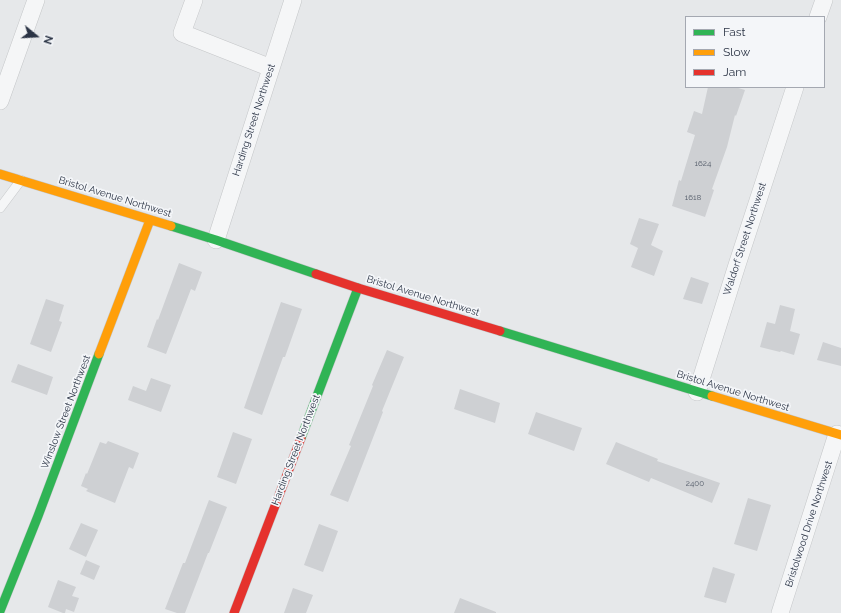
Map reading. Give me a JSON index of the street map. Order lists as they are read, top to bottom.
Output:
{
  "streets": {
    "street": [
      "Harding Street Northwest",
      "Bristol Avenue Northwest",
      "Waldorf Street Northwest",
      "Winslow Street Northwest",
      "Bristolwood Drive Northwest"
    ]
  },
  "crossings": [
    ["Harding Street Northwest", "Bristol Avenue Northwest"],
    ["Bristol Avenue Northwest", "Waldorf Street Northwest"],
    ["Bristol Avenue Northwest", "Winslow Street Northwest"],
    ["Bristol Avenue Northwest", "Bristolwood Drive Northwest"]
  ],
  "house_numbers": ["1624", "1618", "2400"],
  "legend": ["Fast", "Slow", "Jam"],
  "north": "right"
}
